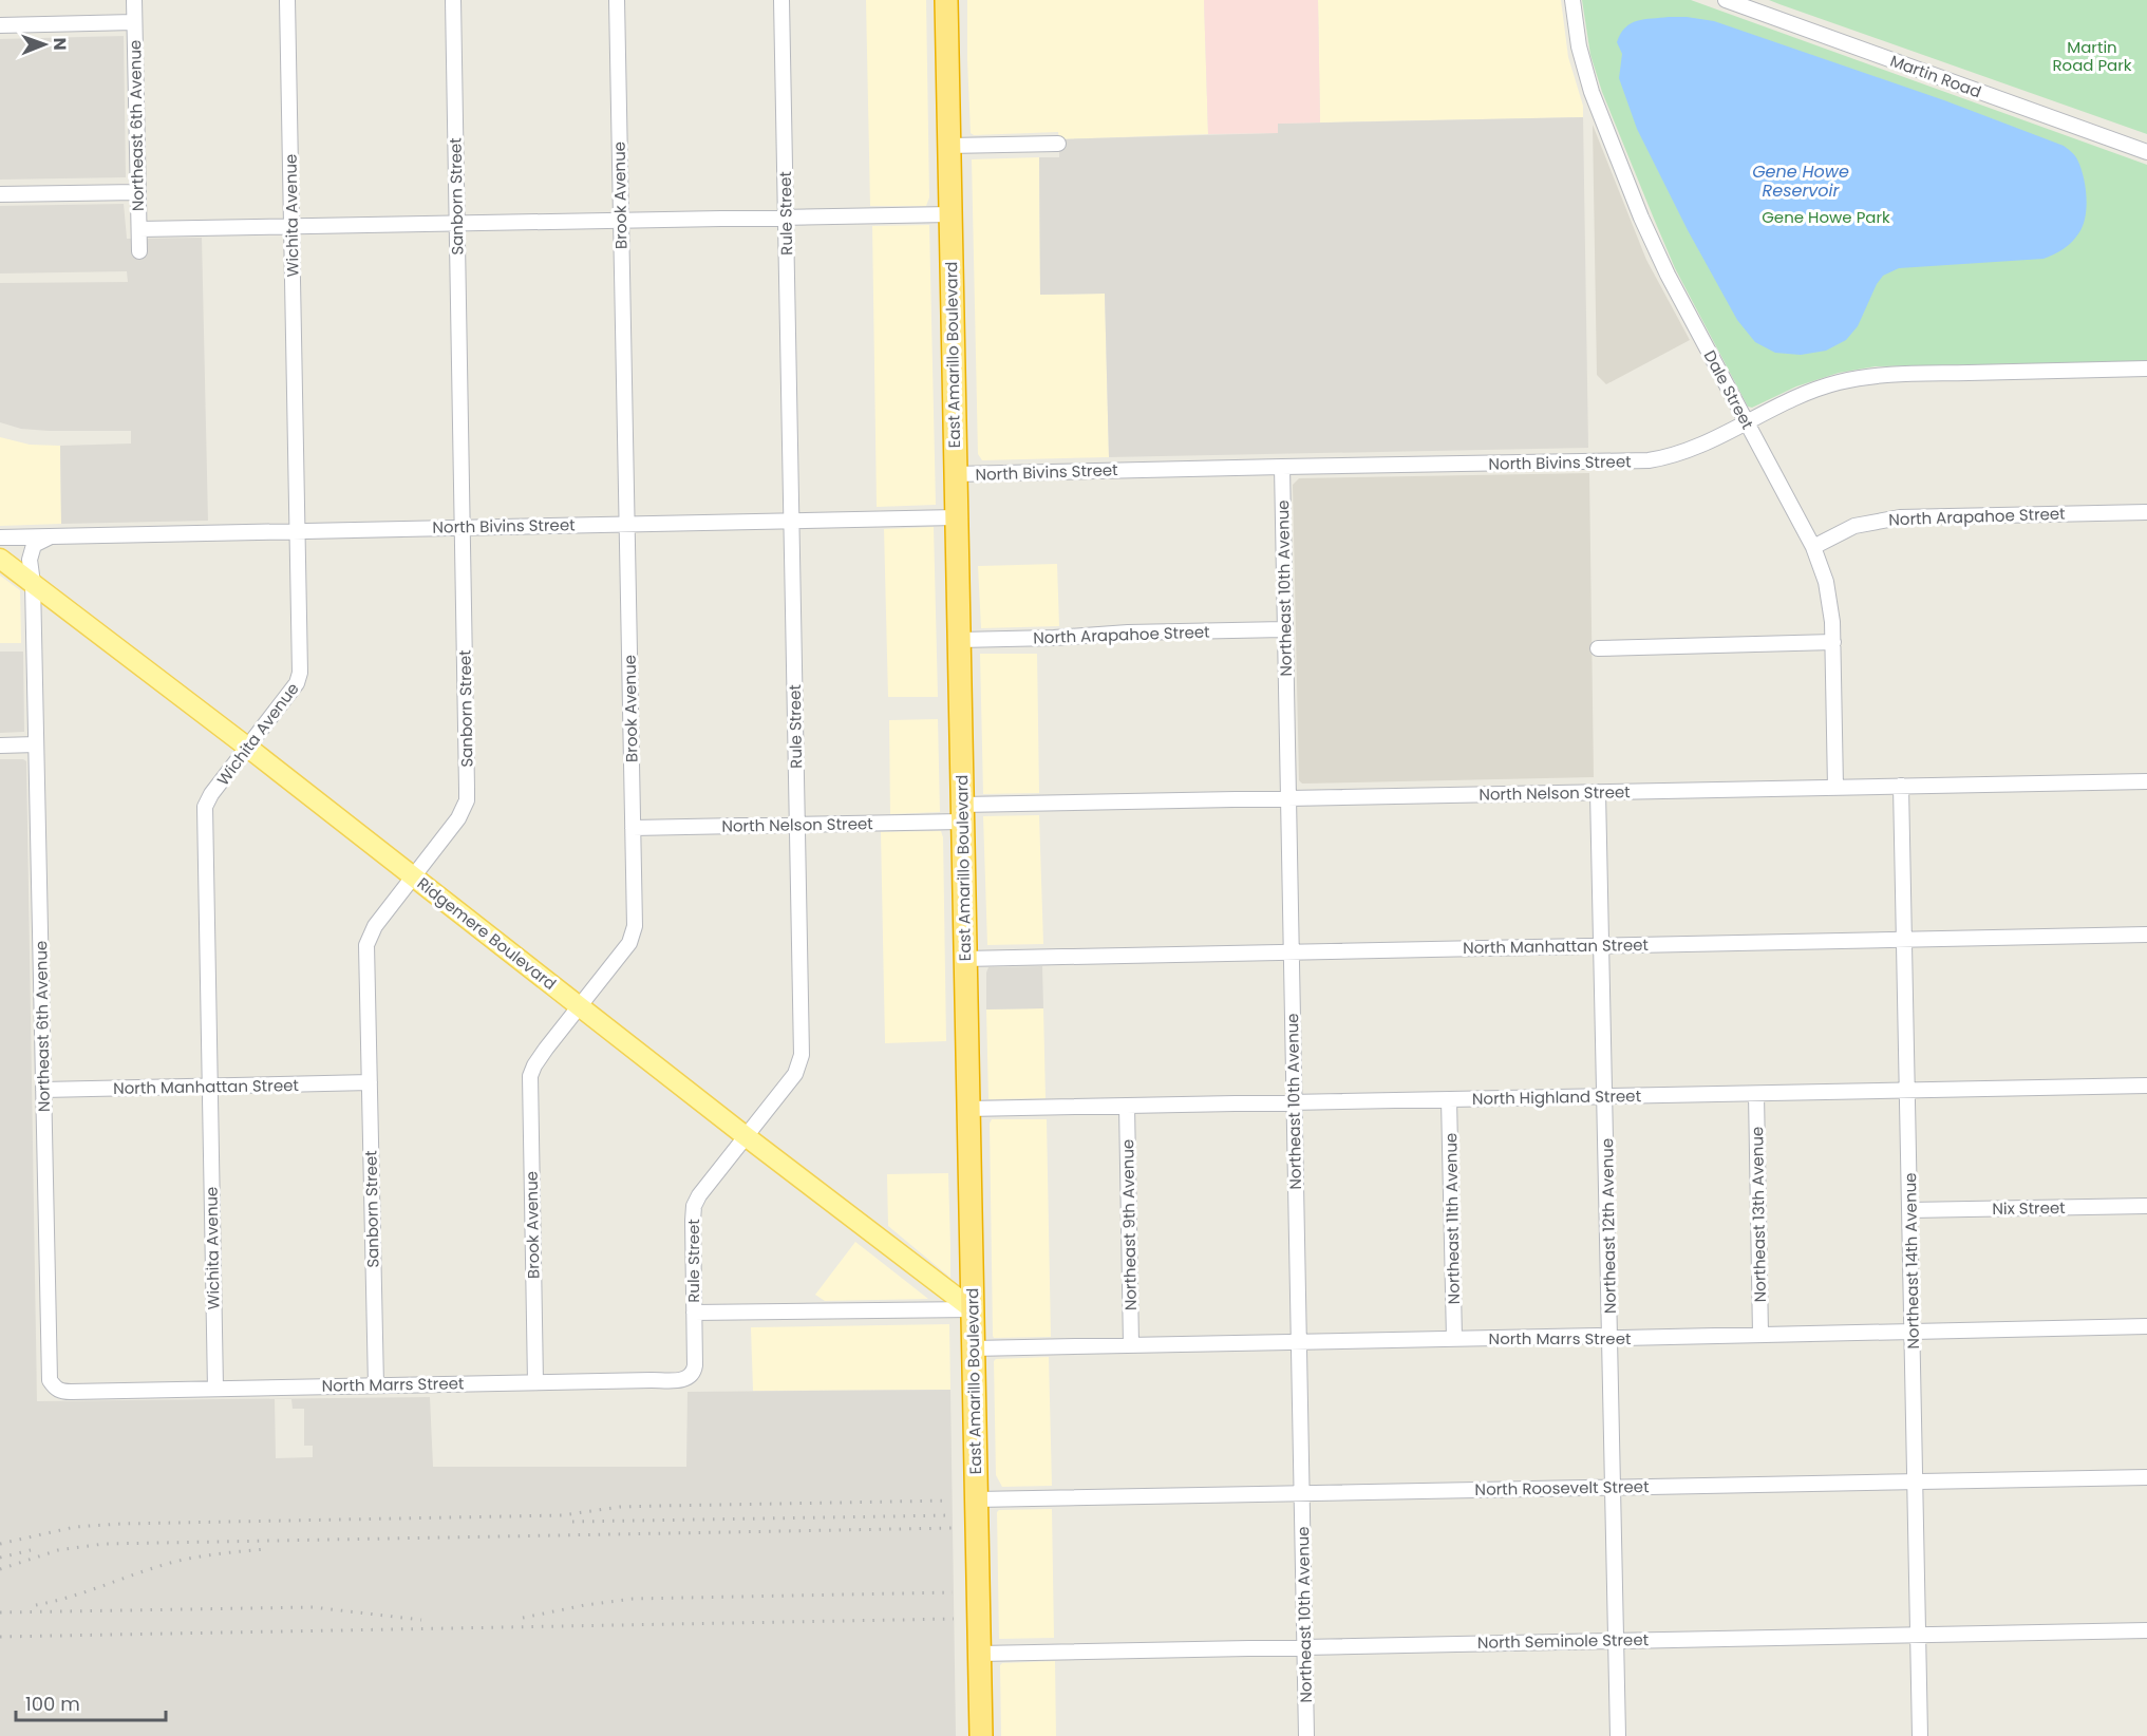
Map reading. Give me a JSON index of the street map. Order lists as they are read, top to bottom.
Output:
{
  "streets": {
    "highway": ["East Amarillo Boulevard"],
    "main road": ["Ridgemere Boulevard"],
    "street": [
      "Martin Road",
      "Northeast 6th Avenue",
      "Brook Avenue",
      "Sanborn Street",
      "Rule Street",
      "Wichita Avenue",
      "Dale Street",
      "North Bivins Street",
      "North Arapahoe Street",
      "Northeast 10th Avenue",
      "North Nelson Street",
      "North Manhattan Street",
      "North Highland Street",
      "Nix Street",
      "Northeast 13th Avenue",
      "Northeast 11th Avenue",
      "Northeast 9th Avenue",
      "Northeast 12th Avenue",
      "Northeast 14th Avenue",
      "North Marrs Street",
      "North Roosevelt Street",
      "North Seminole Street"
    ]
  },
  "crossings": [
    ["Northeast 6th Avenue", "Ridgemere Boulevard"],
    ["Northeast 6th Avenue", "North Manhattan Street"],
    ["Northeast 6th Avenue", "North Marrs Street"],
    ["Brook Avenue", "North Bivins Street"],
    ["Brook Avenue", "North Nelson Street"],
    ["Brook Avenue", "Ridgemere Boulevard"],
    ["Brook Avenue", "North Marrs Street"],
    ["Sanborn Street", "North Bivins Street"],
    ["Sanborn Street", "Ridgemere Boulevard"],
    ["Sanborn Street", "North Manhattan Street"],
    ["Sanborn Street", "North Marrs Street"],
    ["Rule Street", "North Bivins Street"],
    ["Rule Street", "North Nelson Street"],
    ["Rule Street", "Ridgemere Boulevard"],
    ["Rule Street", "North Marrs Street"],
    ["Wichita Avenue", "North Bivins Street"],
    ["Wichita Avenue", "Ridgemere Boulevard"],
    ["Wichita Avenue", "North Manhattan Street"],
    ["Wichita Avenue", "North Marrs Street"],
    ["East Amarillo Boulevard", "North Bivins Street"],
    ["East Amarillo Boulevard", "North Arapahoe Street"],
    ["East Amarillo Boulevard", "North Nelson Street"],
    ["East Amarillo Boulevard", "Ridgemere Boulevard"],
    ["East Amarillo Boulevard", "North Manhattan Street"],
    ["East Amarillo Boulevard", "North Highland Street"],
    ["East Amarillo Boulevard", "North Marrs Street"],
    ["East Amarillo Boulevard", "North Roosevelt Street"],
    ["East Amarillo Boulevard", "North Seminole Street"],
    ["Dale Street", "North Bivins Street"],
    ["Dale Street", "North Arapahoe Street"],
    ["Dale Street", "North Nelson Street"],
    ["North Bivins Street", "Northeast 10th Avenue"],
    ["North Arapahoe Street", "Northeast 10th Avenue"],
    ["Northeast 10th Avenue", "North Nelson Street"],
    ["Northeast 10th Avenue", "North Manhattan Street"],
    ["Northeast 10th Avenue", "North Highland Street"],
    ["Northeast 10th Avenue", "North Marrs Street"],
    ["Northeast 10th Avenue", "North Roosevelt Street"],
    ["Northeast 10th Avenue", "North Seminole Street"],
    ["North Nelson Street", "Northeast 12th Avenue"],
    ["North Nelson Street", "Northeast 14th Avenue"],
    ["North Manhattan Street", "Northeast 12th Avenue"],
    ["North Manhattan Street", "Northeast 14th Avenue"],
    ["North Highland Street", "Northeast 13th Avenue"],
    ["North Highland Street", "Northeast 11th Avenue"],
    ["North Highland Street", "Northeast 9th Avenue"],
    ["North Highland Street", "Northeast 12th Avenue"],
    ["North Highland Street", "Northeast 14th Avenue"],
    ["Nix Street", "Northeast 14th Avenue"],
    ["Northeast 13th Avenue", "North Marrs Street"],
    ["Northeast 11th Avenue", "North Marrs Street"],
    ["Northeast 9th Avenue", "North Marrs Street"],
    ["Northeast 12th Avenue", "North Marrs Street"],
    ["Northeast 12th Avenue", "North Roosevelt Street"],
    ["Northeast 12th Avenue", "North Seminole Street"],
    ["Northeast 14th Avenue", "North Marrs Street"],
    ["Northeast 14th Avenue", "North Roosevelt Street"],
    ["Northeast 14th Avenue", "North Seminole Street"]
  ],
  "water": ["Gene Howe Reservoir"],
  "parks": ["Martin Road Park", "Gene Howe Park"],
  "scale_bar": "100 m",
  "north": "right"
}
